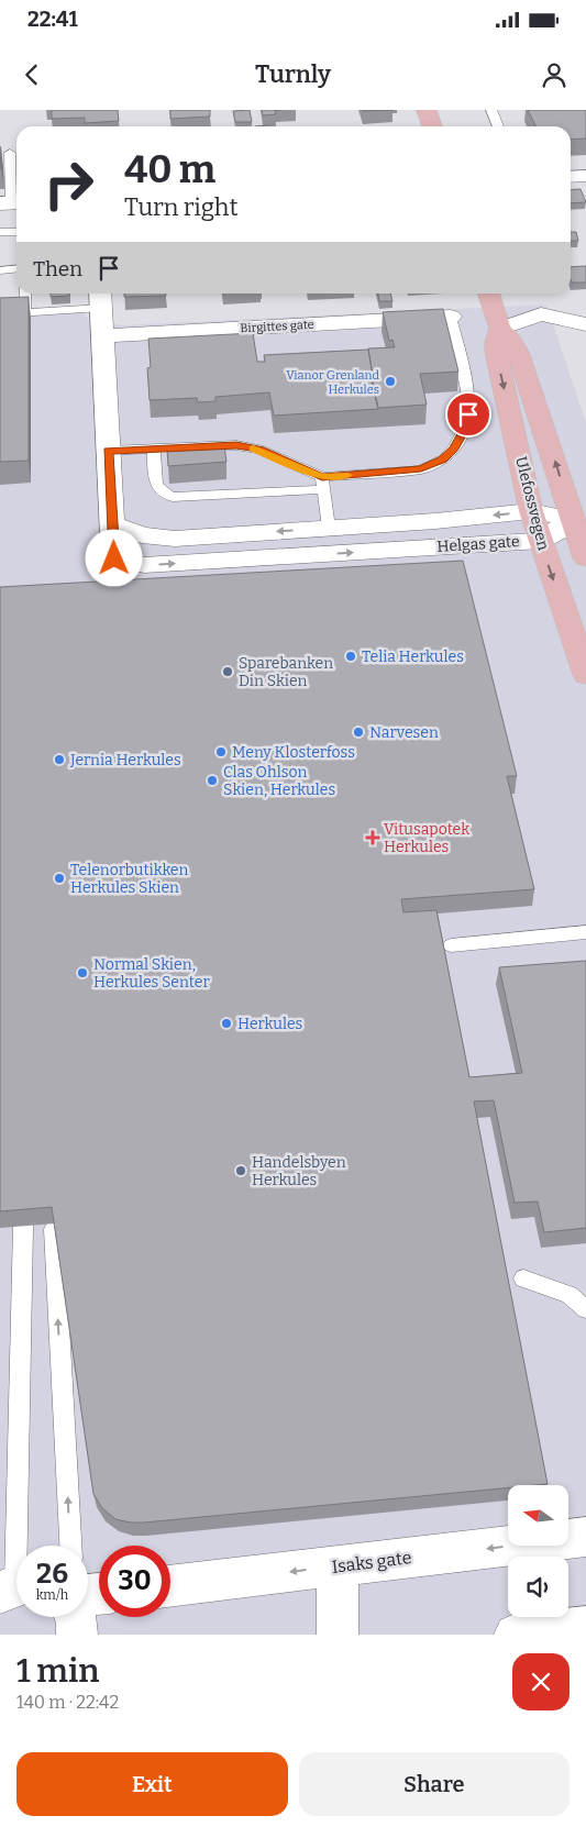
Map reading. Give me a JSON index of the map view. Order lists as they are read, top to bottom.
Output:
{
  "streets": {
    "main road": ["Ulefossvegen"],
    "street": ["Birgittes gate", "Helgas gate", "Isaks gate"]
  },
  "crossings": [
    ["Ulefossvegen", "Helgas gate"]
  ],
  "one_way": ["Isaks gate"],
  "places": {
    "other": [
      "Vianor Grenland Herkules",
      "Telia Herkules",
      "Sparebanken Din Skien",
      "Narvesen",
      "Meny Klosterfoss",
      "Jernia Herkules",
      "Clas Ohlson Skien, Herkules",
      "Telenorbutikken Herkules Skien",
      "Normal Skien, Herkules Senter",
      "Herkules",
      "Handelsbyen Herkules"
    ],
    "health": ["Vitusapotek Herkules"]
  },
  "north": "left",
  "page": {
    "status": "22:41",
    "header": "Turnly",
    "turn": ["40 m", "Turn right"],
    "then": "Then",
    "speed": "26 km/h",
    "limit": "30",
    "heading": ["1 min", "140 m · 22:42"],
    "buttons": ["Exit", "Share"]
  }
}
